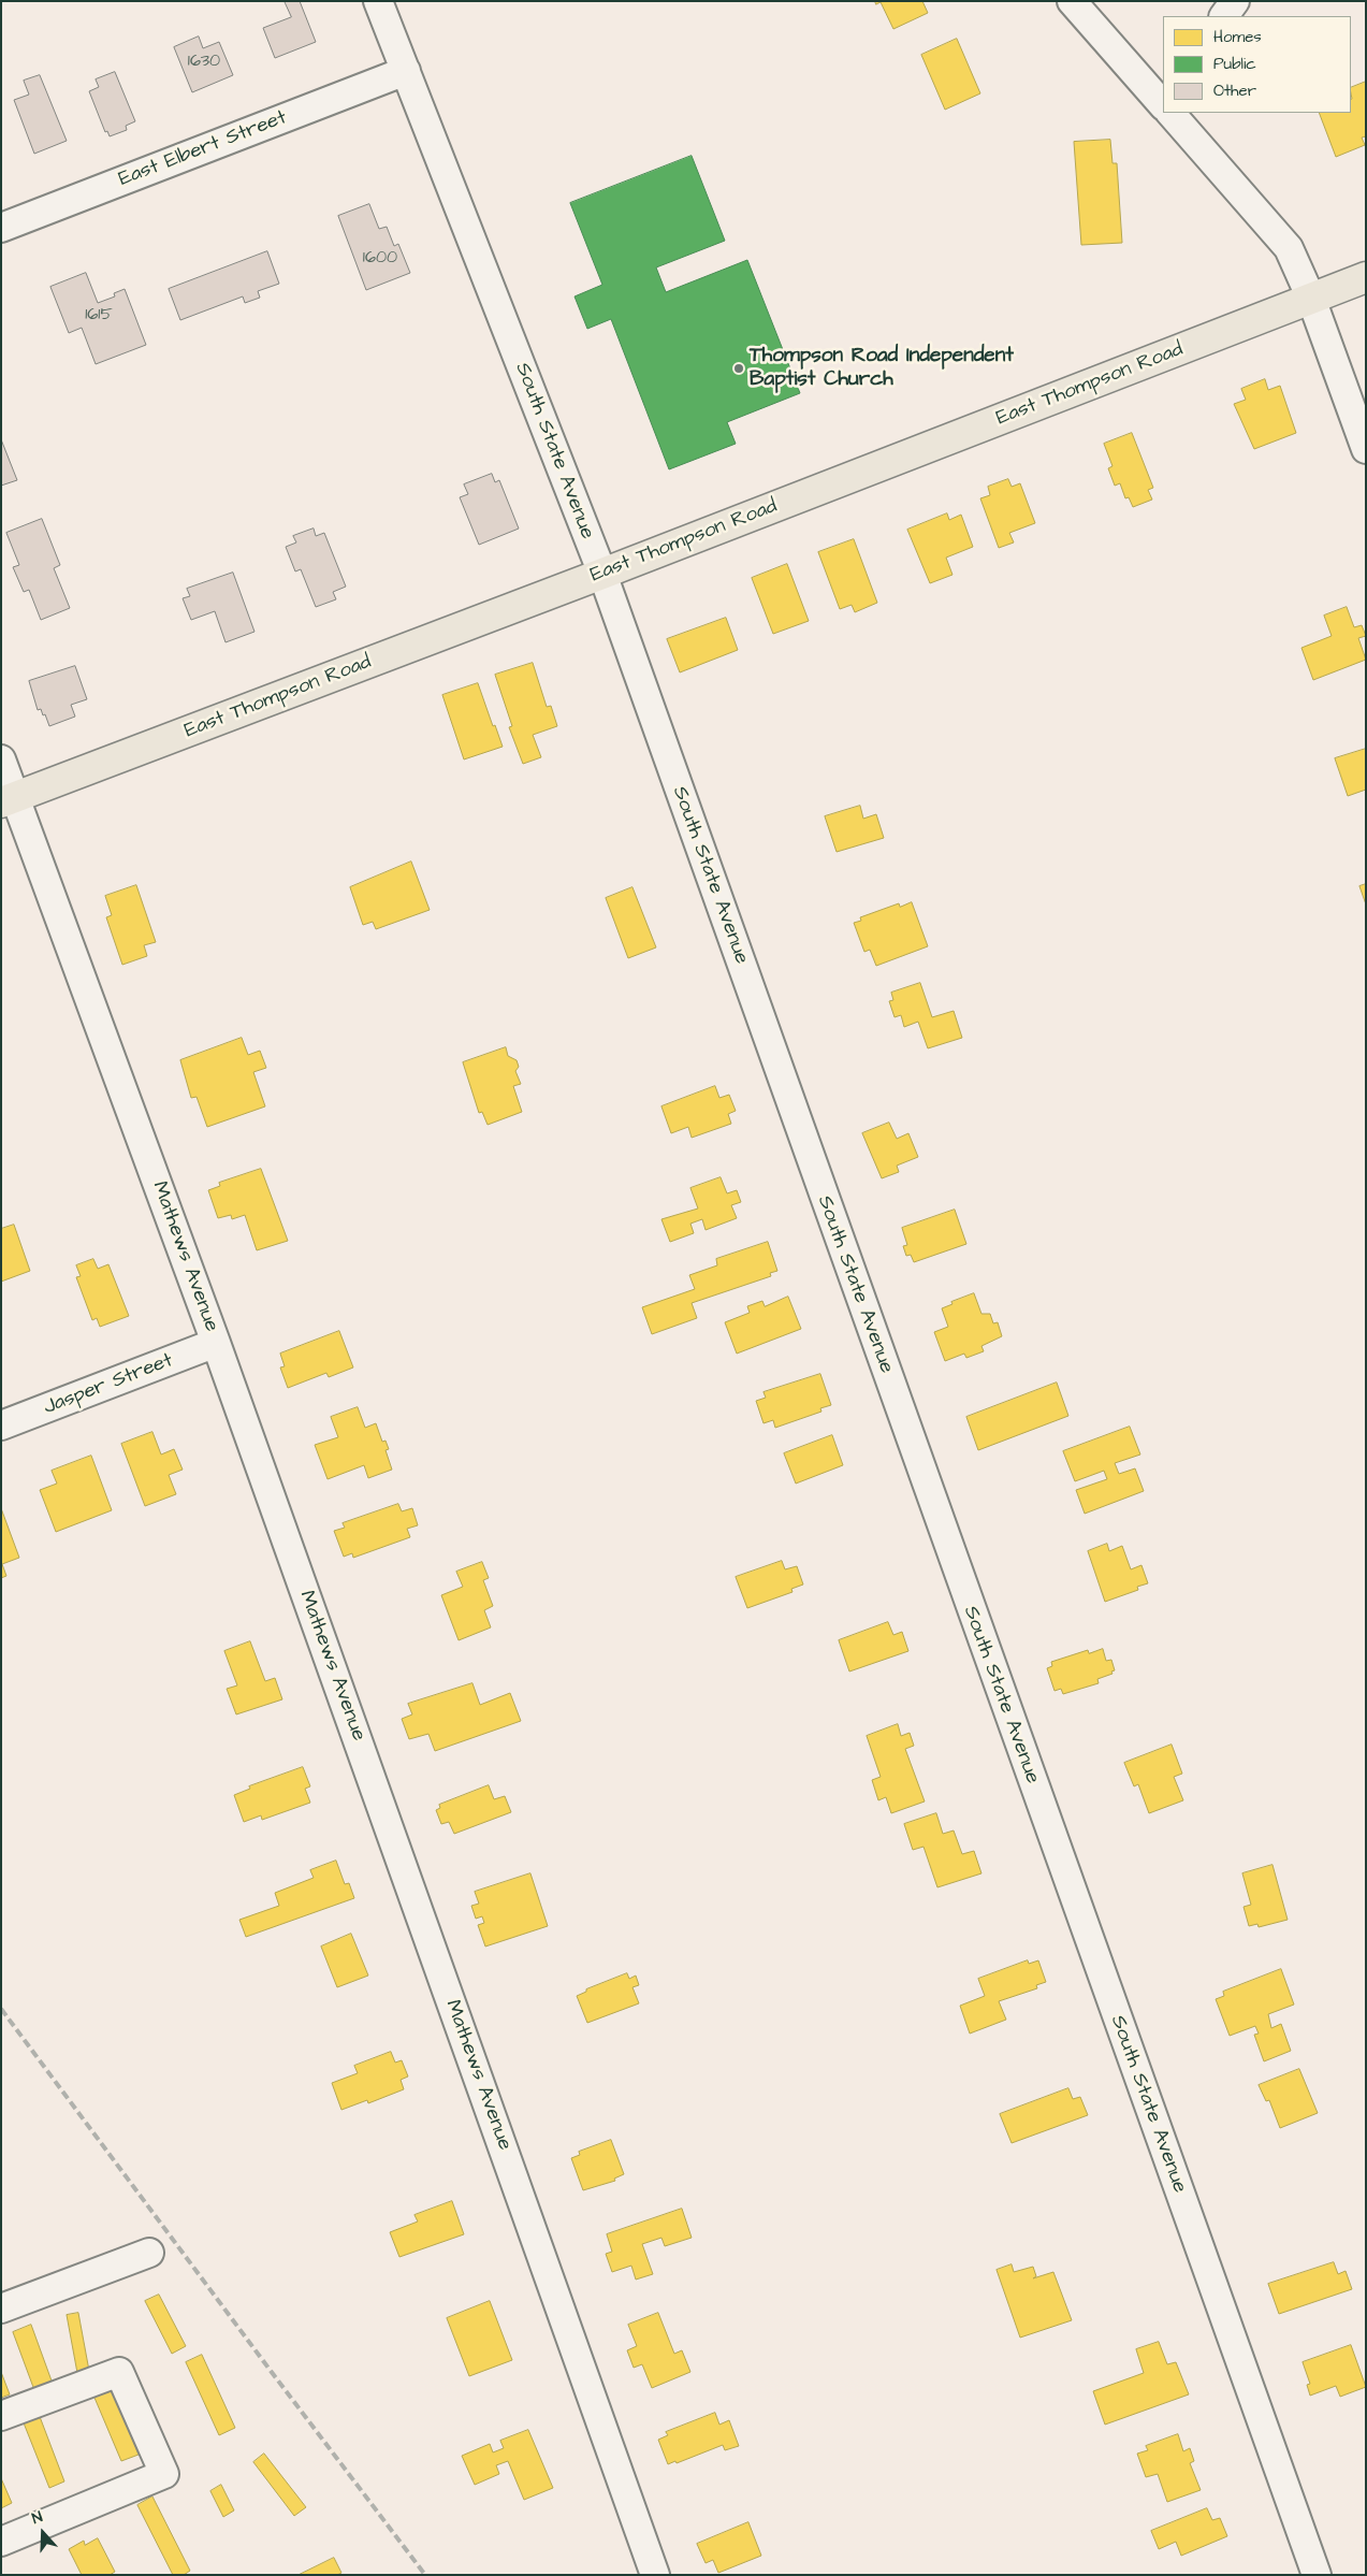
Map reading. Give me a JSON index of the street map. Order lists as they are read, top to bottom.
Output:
{
  "streets": {
    "main road": ["East Thompson Road"],
    "street": [
      "East Elbert Street",
      "South State Avenue",
      "Mathews Avenue",
      "Jasper Street"
    ]
  },
  "crossings": [
    ["East Elbert Street", "South State Avenue"],
    ["East Thompson Road", "South State Avenue"],
    ["East Thompson Road", "Mathews Avenue"],
    ["Mathews Avenue", "Jasper Street"]
  ],
  "places": ["Thompson Road Independent Baptist Church"],
  "house_numbers": ["1630", "1600", "1615"],
  "legend": ["Homes", "Public", "Other"],
  "north": "top"
}
